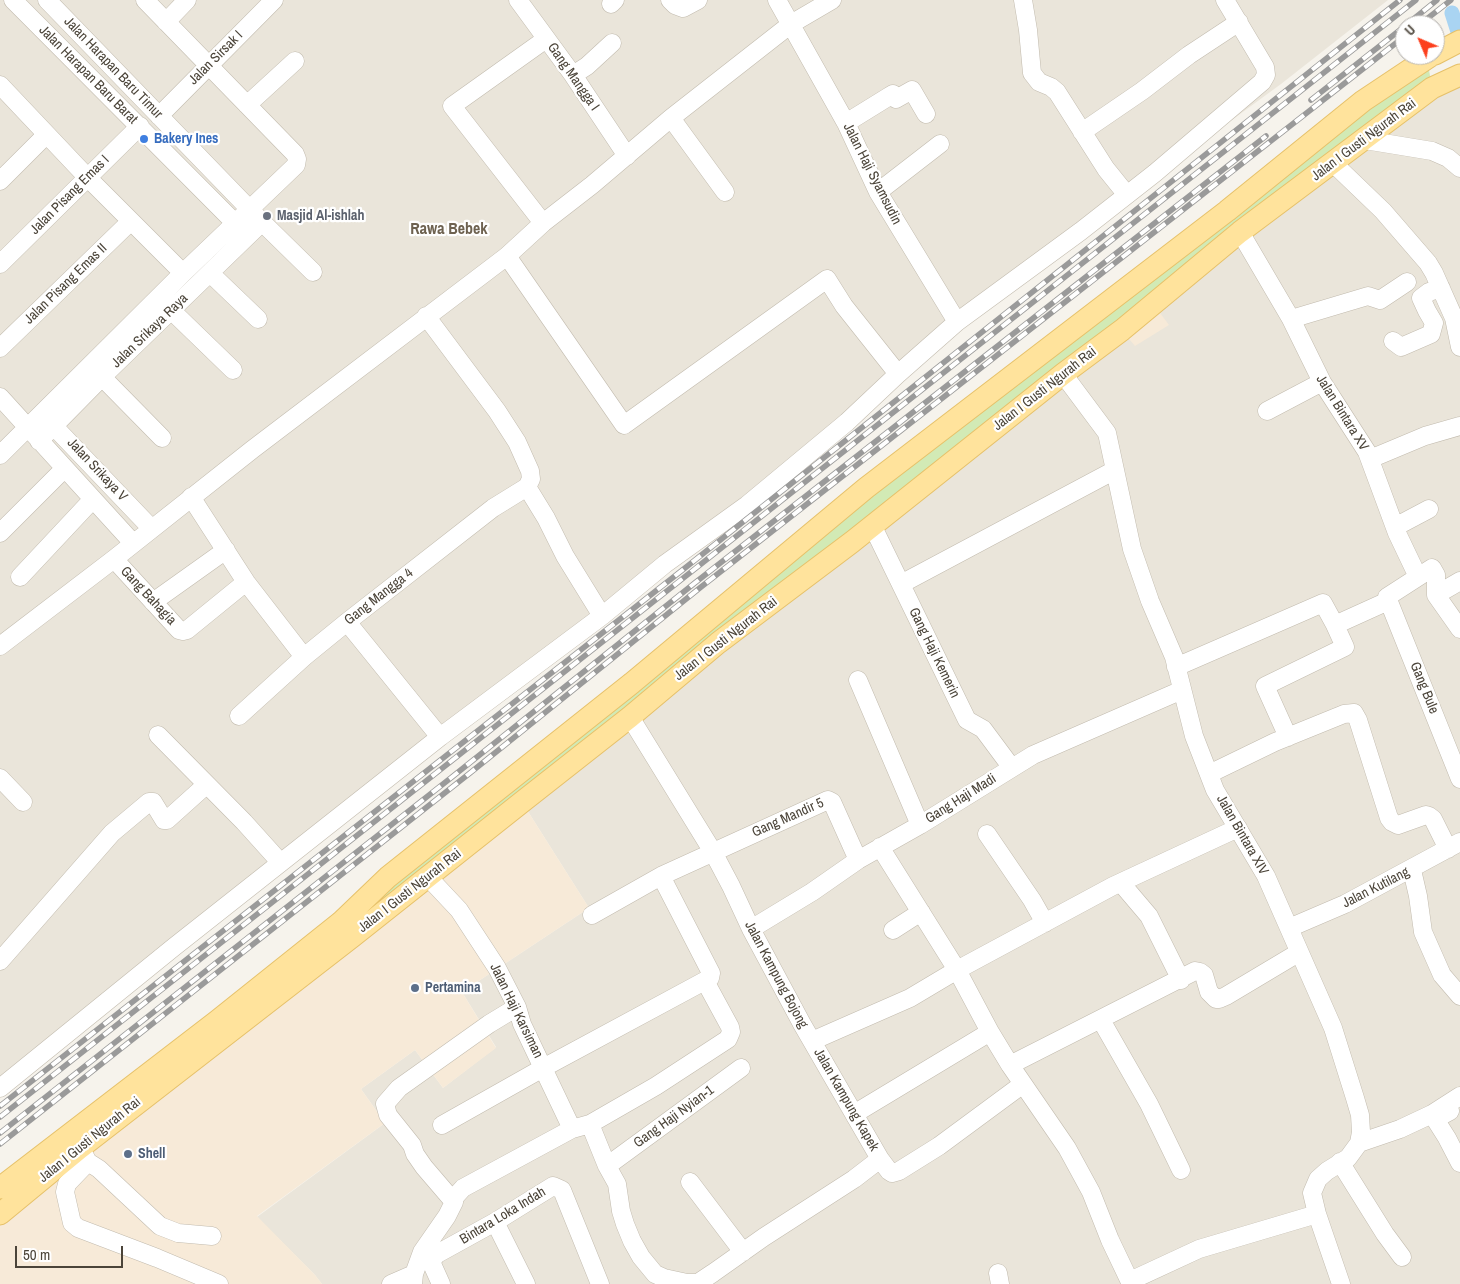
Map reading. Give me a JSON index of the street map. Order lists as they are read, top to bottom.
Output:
{
  "streets": {
    "main road": ["Jalan I Gusti Ngurah Rai"],
    "street": [
      "Jalan Sirsak I",
      "Jalan Harapan Baru Timur",
      "Jalan Harapan Baru Barat",
      "Gang Mangga I",
      "Jalan Haji Syamsudin",
      "Jalan Pisang Emas I",
      "Jalan Pisang Emas II",
      "Jalan Srikaya Raya",
      "Jalan Bintara XV",
      "Jalan Srikaya V",
      "Gang Bahagia",
      "Gang Mangga 4",
      "Gang Haji Kemerin",
      "Gang Bule",
      "Gang Haji Madi",
      "Gang Mandir 5",
      "Jalan Bintara XIV",
      "Jalan Kutilang",
      "Jalan Kampung Bojong",
      "Jalan Haji Karsiman",
      "Jalan Kampung Kapek",
      "Gang Haji Nyian-1",
      "Bintara Loka Indah"
    ]
  },
  "crossings": [
    ["Jalan Sirsak I", "Jalan Harapan Baru Timur"],
    ["Jalan Harapan Baru Timur", "Jalan Srikaya Raya"],
    ["Jalan Harapan Baru Barat", "Jalan Pisang Emas I"],
    ["Jalan Harapan Baru Barat", "Jalan Srikaya Raya"],
    ["Jalan I Gusti Ngurah Rai", "Jalan Bintara XV"],
    ["Jalan I Gusti Ngurah Rai", "Gang Haji Kemerin"],
    ["Jalan I Gusti Ngurah Rai", "Jalan Bintara XIV"],
    ["Jalan I Gusti Ngurah Rai", "Jalan Kampung Bojong"],
    ["Jalan I Gusti Ngurah Rai", "Jalan Haji Karsiman"],
    ["Jalan Srikaya Raya", "Jalan Srikaya V"],
    ["Gang Haji Kemerin", "Gang Haji Madi"],
    ["Gang Haji Madi", "Gang Mandir 5"],
    ["Gang Haji Madi", "Jalan Bintara XIV"],
    ["Gang Haji Madi", "Jalan Kampung Bojong"],
    ["Gang Mandir 5", "Jalan Kampung Bojong"],
    ["Jalan Bintara XIV", "Jalan Kutilang"],
    ["Jalan Bintara XIV", "Jalan Kampung Bojong"],
    ["Jalan Kampung Bojong", "Jalan Kampung Kapek"]
  ],
  "districts": ["Rawa Bebek"],
  "places": [
    "Bakery Ines",
    "Masjid Al-ishlah",
    "Pertamina",
    "Shell"
  ],
  "scale_bar": "50 m",
  "north": "top left"
}
